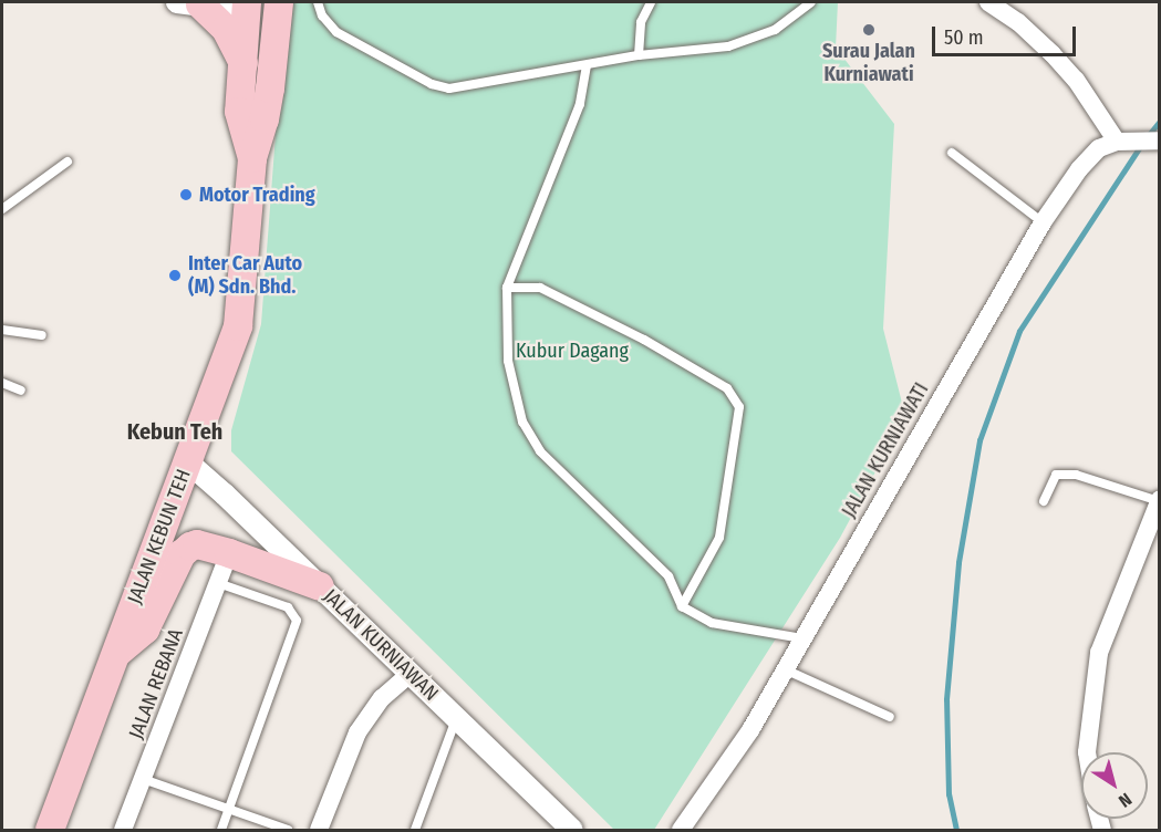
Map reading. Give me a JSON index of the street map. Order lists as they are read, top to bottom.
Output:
{
  "streets": {
    "main road": ["JALAN KEBUN TEH"],
    "street": ["JALAN KURNIAWATI", "JALAN KURNIAWAN", "JALAN REBANA"]
  },
  "crossings": [
    ["JALAN KEBUN TEH", "JALAN KURNIAWAN"]
  ],
  "districts": ["Kebun Teh"],
  "parks": ["Kubur Dagang"],
  "places": ["Surau Jalan Kurniawati", "Motor Trading", "Inter Car Auto (M) Sdn. Bhd."],
  "scale_bar": "50 m",
  "north": "bottom right"
}
